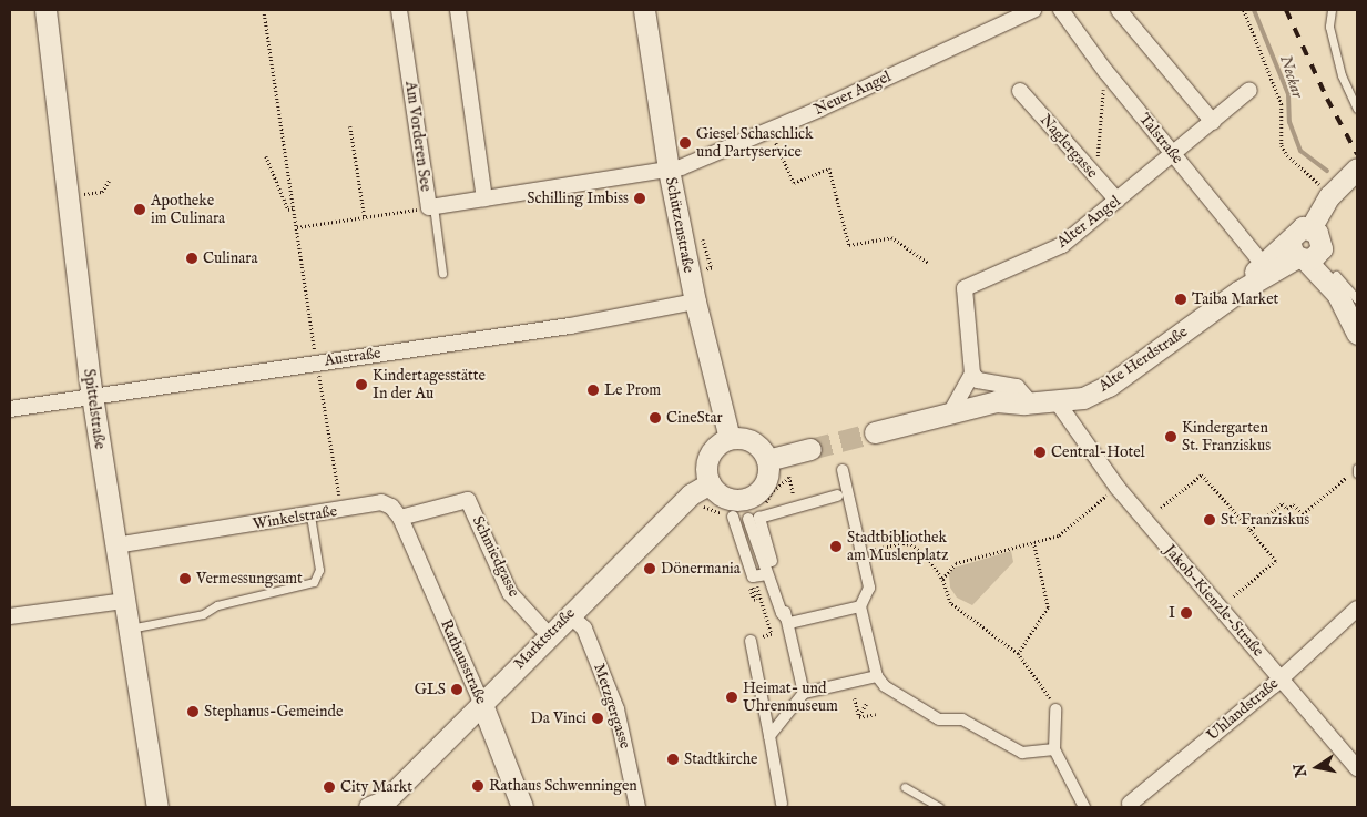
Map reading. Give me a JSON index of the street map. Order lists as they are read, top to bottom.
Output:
{
  "streets": {
    "main road": [
      "Schützenstraße",
      "Alte Herdstraße",
      "Spittelstraße",
      "Marktstraße",
      "Rathausstraße"
    ],
    "street": [
      "Neuer Angel",
      "Am Vorderen See",
      "Talstraße",
      "Naglergasse",
      "Alter Angel",
      "Austraße",
      "Winkelstraße",
      "Schmiedgasse",
      "Jakob-Kienzle-Straße",
      "Metzgergasse",
      "Uhlandstraße"
    ]
  },
  "crossings": [
    ["Neuer Angel", "Am Vorderen See"],
    ["Neuer Angel", "Schützenstraße"],
    ["Am Vorderen See", "Schützenstraße"],
    ["Talstraße", "Alter Angel"],
    ["Talstraße", "Alte Herdstraße"],
    ["Naglergasse", "Alter Angel"],
    ["Schützenstraße", "Austraße"],
    ["Schützenstraße", "Marktstraße"],
    ["Austraße", "Spittelstraße"],
    ["Alte Herdstraße", "Jakob-Kienzle-Straße"],
    ["Spittelstraße", "Winkelstraße"],
    ["Winkelstraße", "Schmiedgasse"],
    ["Winkelstraße", "Rathausstraße"],
    ["Schmiedgasse", "Marktstraße"],
    ["Schmiedgasse", "Rathausstraße"],
    ["Jakob-Kienzle-Straße", "Uhlandstraße"],
    ["Marktstraße", "Rathausstraße"],
    ["Marktstraße", "Metzgergasse"]
  ],
  "water": ["Neckar"],
  "places": [
    "Giesel Schaschlick und Partyservice",
    "Schilling Imbiss",
    "Apotheke im Culinara",
    "Culinara",
    "Taiba Market",
    "Kindertagesstätte In der Au",
    "Le Prom",
    "CineStar",
    "Kindergarten St. Franziskus",
    "Central-Hotel",
    "St. Franziskus",
    "Stadtbibliothek am Muslenplatz",
    "Dönermania",
    "Vermessungsamt",
    "I",
    "GLS",
    "Heimat- und Uhrenmuseum",
    "Stephanus-Gemeinde",
    "Da Vinci",
    "Stadtkirche",
    "Rathaus Schwenningen",
    "City Markt"
  ],
  "north": "left"
}
